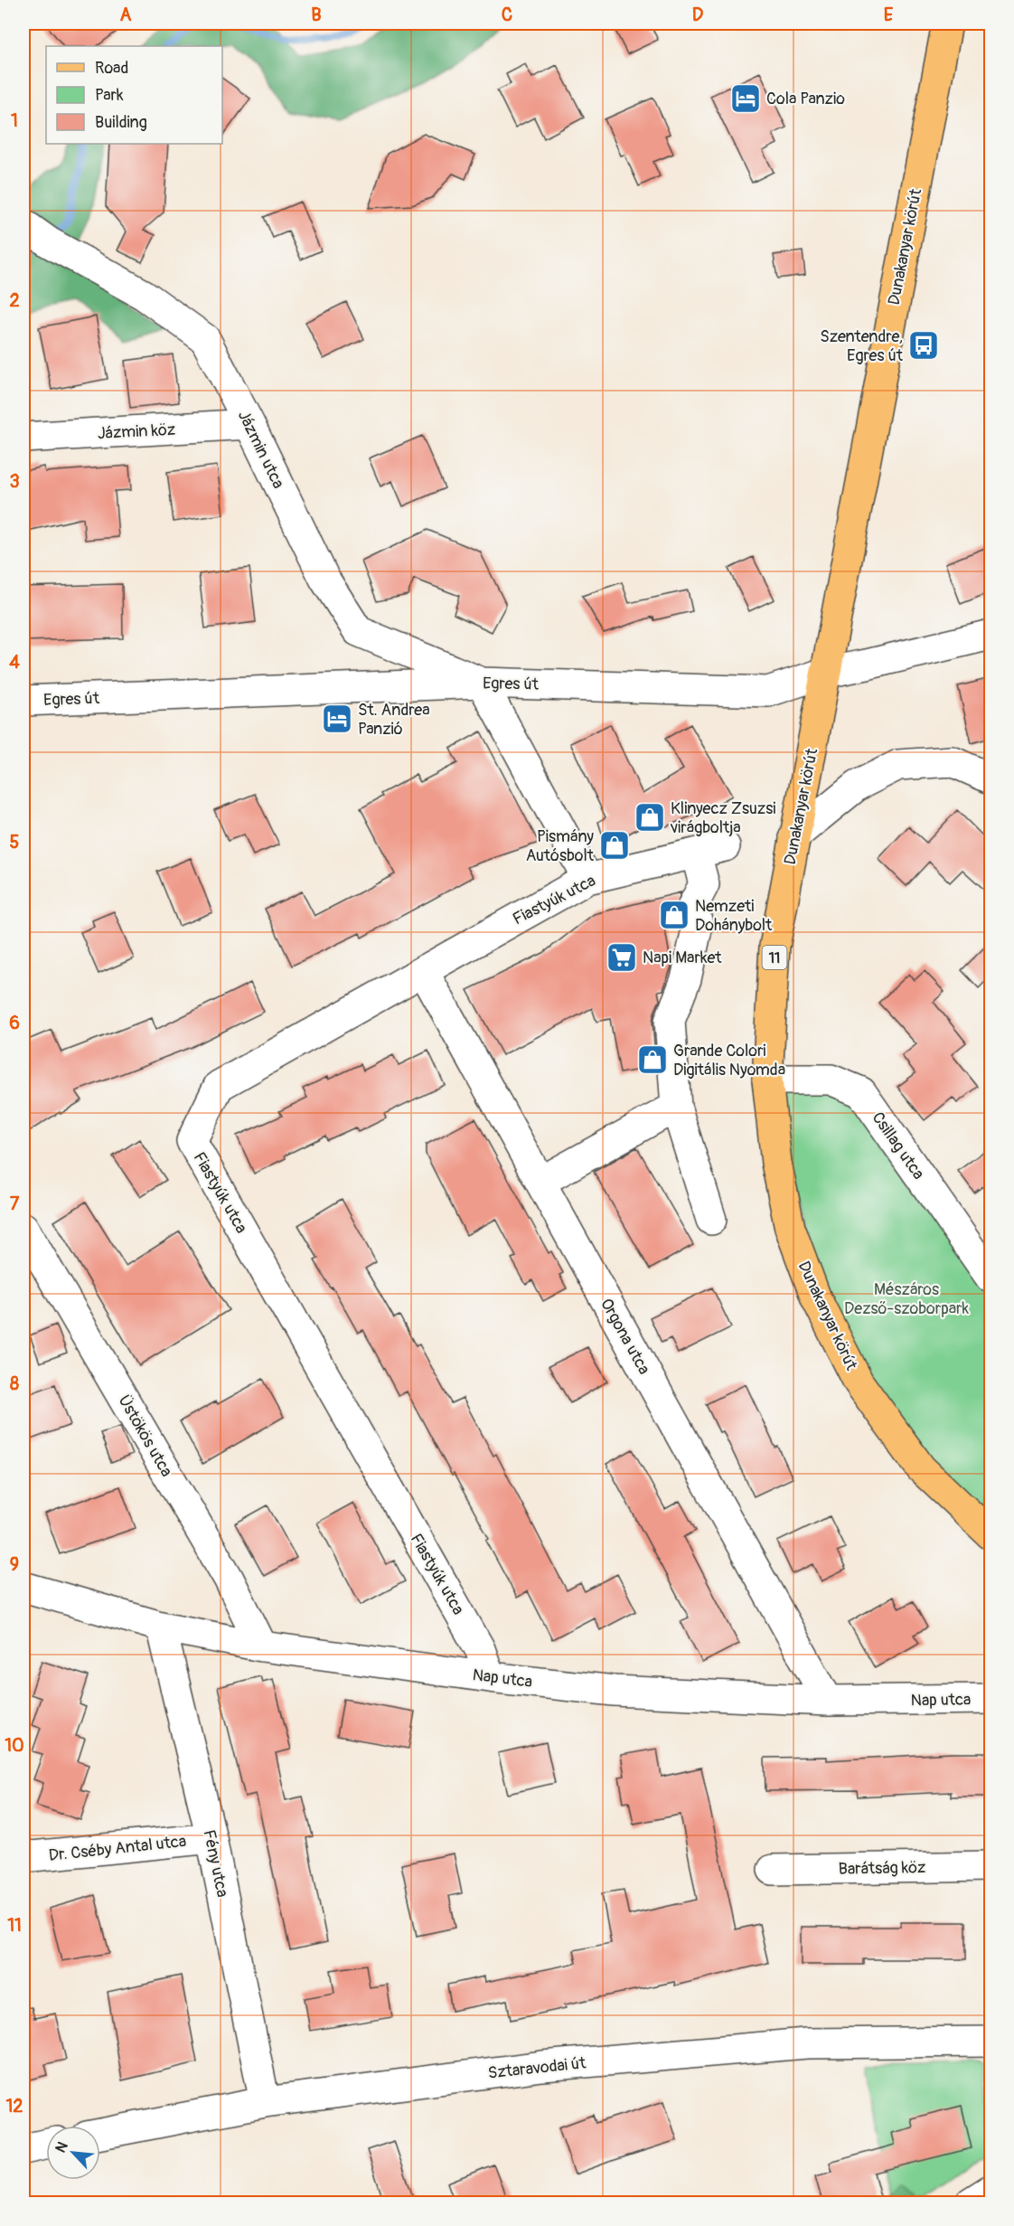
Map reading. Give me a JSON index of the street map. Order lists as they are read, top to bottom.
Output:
{
  "streets": {
    "main road": ["Dunakanyar körút", "11"],
    "street": [
      "Jázmin köz",
      "Jázmin utca",
      "Egres út",
      "Fiastyúk utca",
      "Csillag utca",
      "Orgona utca",
      "Üstökös utca",
      "Nap utca",
      "Dr. Cséby Antal utca",
      "Fény utca",
      "Barátság köz",
      "Sztaravodai út"
    ]
  },
  "crossings": [
    ["Dunakanyar körút", "Egres út"],
    ["Dunakanyar körút", "Csillag utca"],
    ["Jázmin köz", "Jázmin utca"],
    ["Jázmin utca", "Egres út"],
    ["Fiastyúk utca", "Orgona utca"],
    ["Fiastyúk utca", "Nap utca"],
    ["Orgona utca", "Nap utca"],
    ["Üstökös utca", "Nap utca"],
    ["Nap utca", "Fény utca"],
    ["Dr. Cséby Antal utca", "Fény utca"],
    ["Fény utca", "Sztaravodai út"]
  ],
  "parks": ["Mészáros Dezső-szoborpark"],
  "places": {
    "hotel": ["Cola Panzio", "St. Andrea Panzió"],
    "bus stop": ["Szentendre, Egres út"],
    "shop": [
      "Klinyecz Zsuzsi virágboltja",
      "Pismány Autósbolt",
      "Nemzeti Dohánybolt",
      "Grande Colori Digitális Nyomda"
    ],
    "supermarket": ["Napi Market"]
  },
  "legend": ["Road", "Park", "Building"],
  "north": "top left",
  "grid": {
    "columns": [
      "A",
      "B",
      "C",
      "D",
      "E"
    ],
    "rows": [
      "1",
      "2",
      "3",
      "4",
      "5",
      "6",
      "7",
      "8",
      "9",
      "10",
      "11",
      "12"
    ]
  }
}
